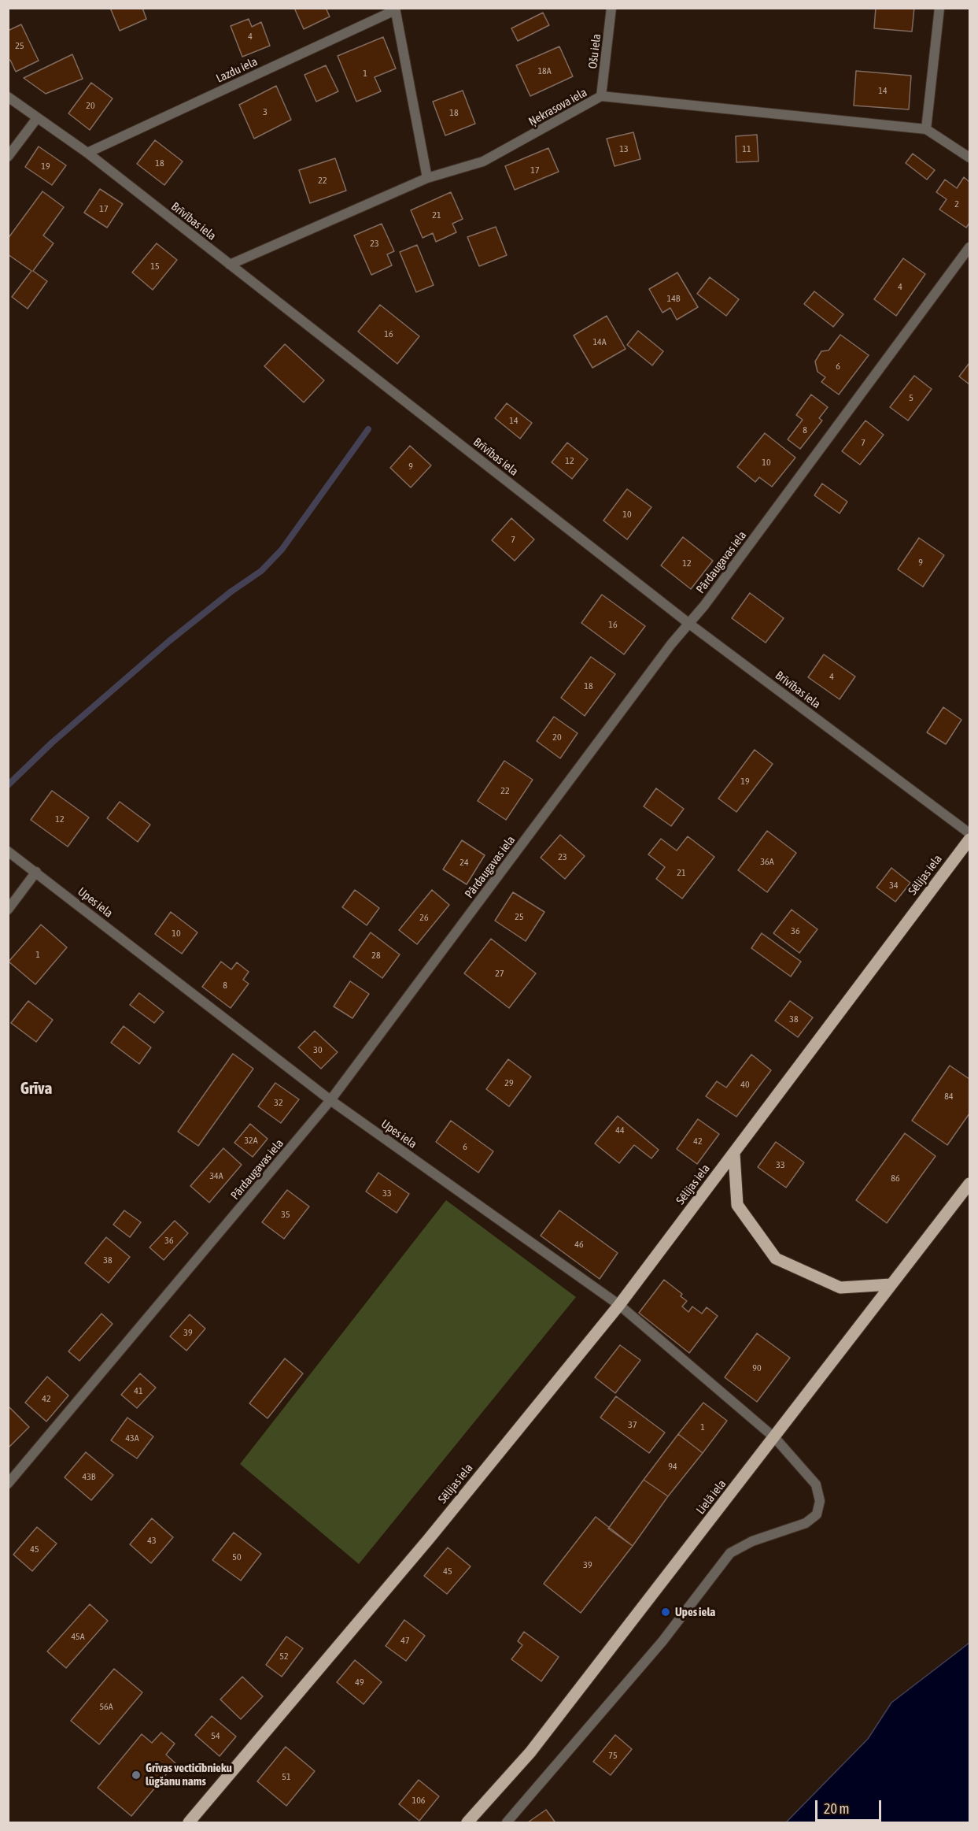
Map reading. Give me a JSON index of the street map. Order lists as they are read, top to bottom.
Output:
{
  "streets": {
    "main road": ["Sēlijas iela", "Lielā iela"],
    "street": [
      "Ošu iela",
      "Lazdu iela",
      "Ņekrasova iela",
      "Brīvības iela",
      "Pārdaugavas iela",
      "Upes iela"
    ]
  },
  "crossings": [
    ["Ošu iela", "Ņekrasova iela"],
    ["Lazdu iela", "Brīvības iela"],
    ["Ņekrasova iela", "Brīvības iela"],
    ["Brīvības iela", "Pārdaugavas iela"],
    ["Pārdaugavas iela", "Upes iela"],
    ["Sēlijas iela", "Upes iela"],
    ["Upes iela", "Lielā iela"]
  ],
  "districts": ["Grīva"],
  "places": ["Upes iela", "Grīvas vecticībnieku lūgšanu nams"],
  "house_numbers": [
    "4",
    "25",
    "18A",
    "1",
    "14",
    "20",
    "3",
    "18",
    "13",
    "11",
    "18",
    "19",
    "17",
    "22",
    "2",
    "17",
    "21",
    "23",
    "15",
    "4",
    "14B",
    "16",
    "14A",
    "6",
    "5",
    "14",
    "8",
    "7",
    "12",
    "10",
    "9",
    "10",
    "7",
    "9",
    "12",
    "16",
    "4",
    "18",
    "20",
    "19",
    "22",
    "12",
    "23",
    "36A",
    "24",
    "21",
    "34",
    "25",
    "26",
    "36",
    "10",
    "1",
    "28",
    "27",
    "8",
    "38",
    "30",
    "29",
    "40",
    "84",
    "32",
    "44",
    "32A",
    "42",
    "6",
    "33",
    "34A",
    "86",
    "33",
    "35",
    "36",
    "46",
    "38",
    "39",
    "90",
    "41",
    "42",
    "37",
    "1",
    "43A",
    "94",
    "43B",
    "43",
    "45",
    "50",
    "39",
    "45",
    "45A",
    "47",
    "52",
    "49",
    "56A",
    "54",
    "75",
    "51",
    "106"
  ],
  "scale_bar": "20 m"
}
